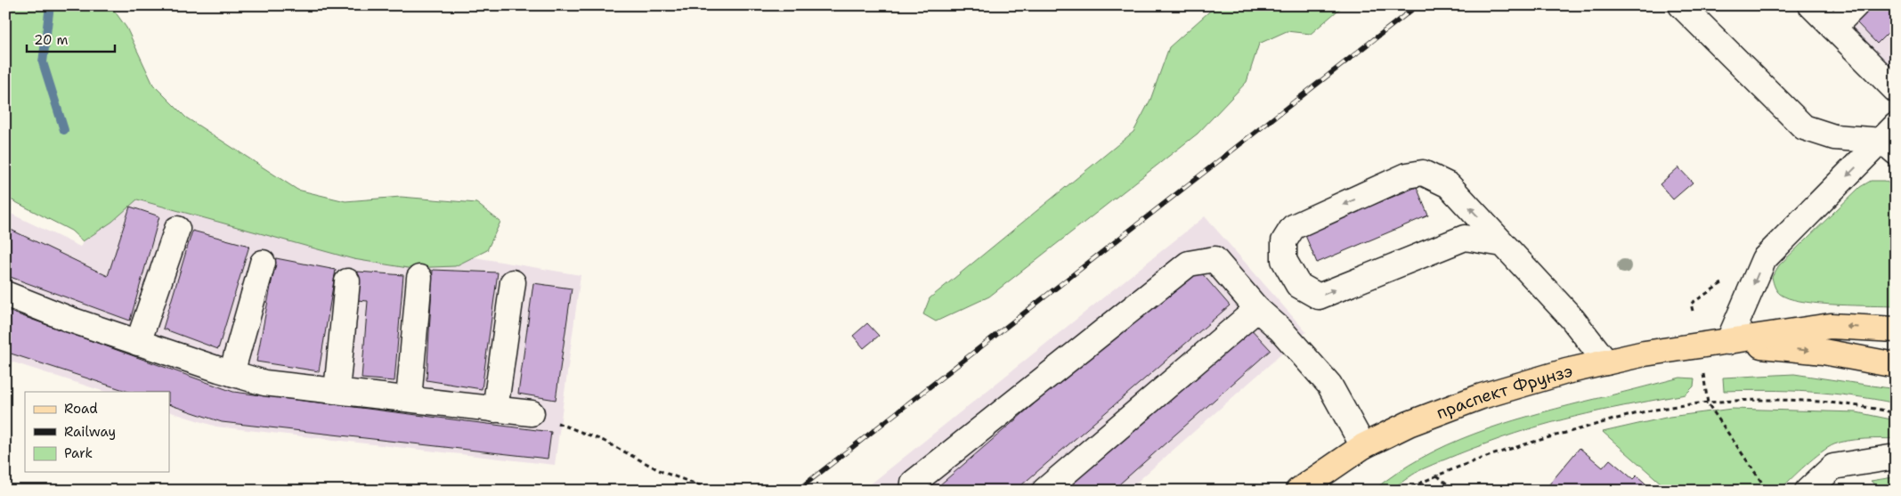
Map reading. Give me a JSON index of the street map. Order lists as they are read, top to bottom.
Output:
{
  "streets": {
    "main road": ["праспект Фрунзэ"]
  },
  "legend": ["Road", "Railway", "Park"],
  "scale_bar": "20 m"
}
